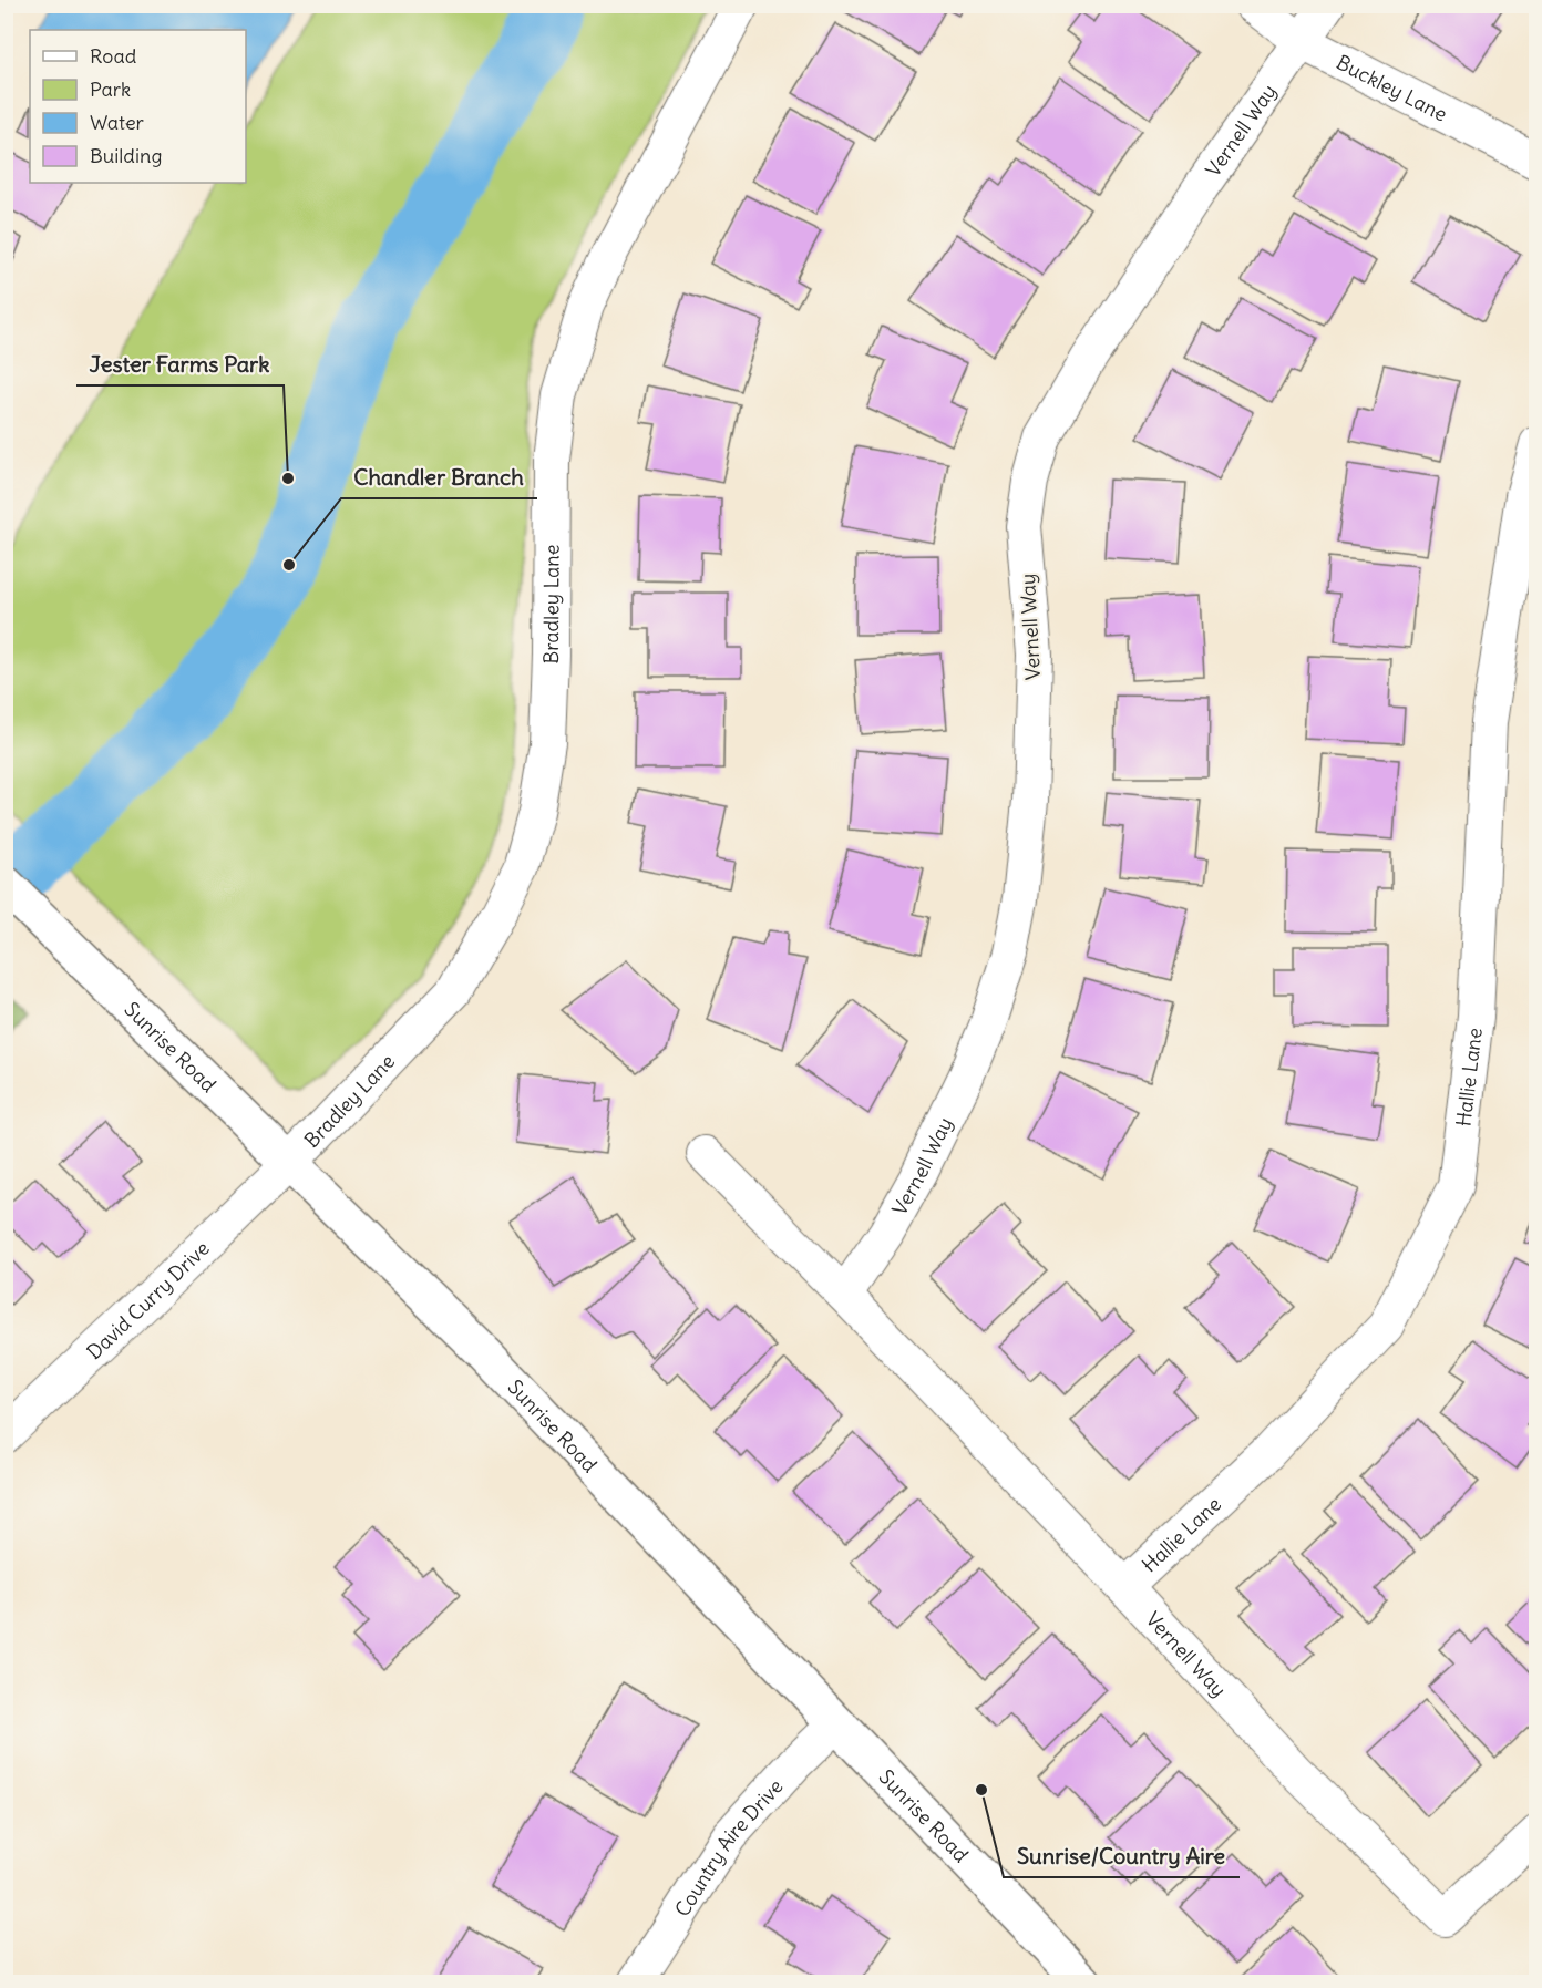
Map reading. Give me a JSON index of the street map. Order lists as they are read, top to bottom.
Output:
{
  "streets": {
    "main road": ["Sunrise Road"],
    "street": [
      "Buckley Lane",
      "Vernell Way",
      "Bradley Lane",
      "Hallie Lane",
      "David Curry Drive",
      "Country Aire Drive"
    ]
  },
  "crossings": [
    ["Buckley Lane", "Vernell Way"],
    ["Vernell Way", "Hallie Lane"],
    ["Bradley Lane", "Sunrise Road"],
    ["Bradley Lane", "David Curry Drive"],
    ["Sunrise Road", "David Curry Drive"],
    ["Sunrise Road", "Country Aire Drive"]
  ],
  "places": ["Jester Farms Park", "Chandler Branch", "Sunrise/Country Aire"],
  "legend": [
    "Road",
    "Park",
    "Water",
    "Building"
  ]
}
